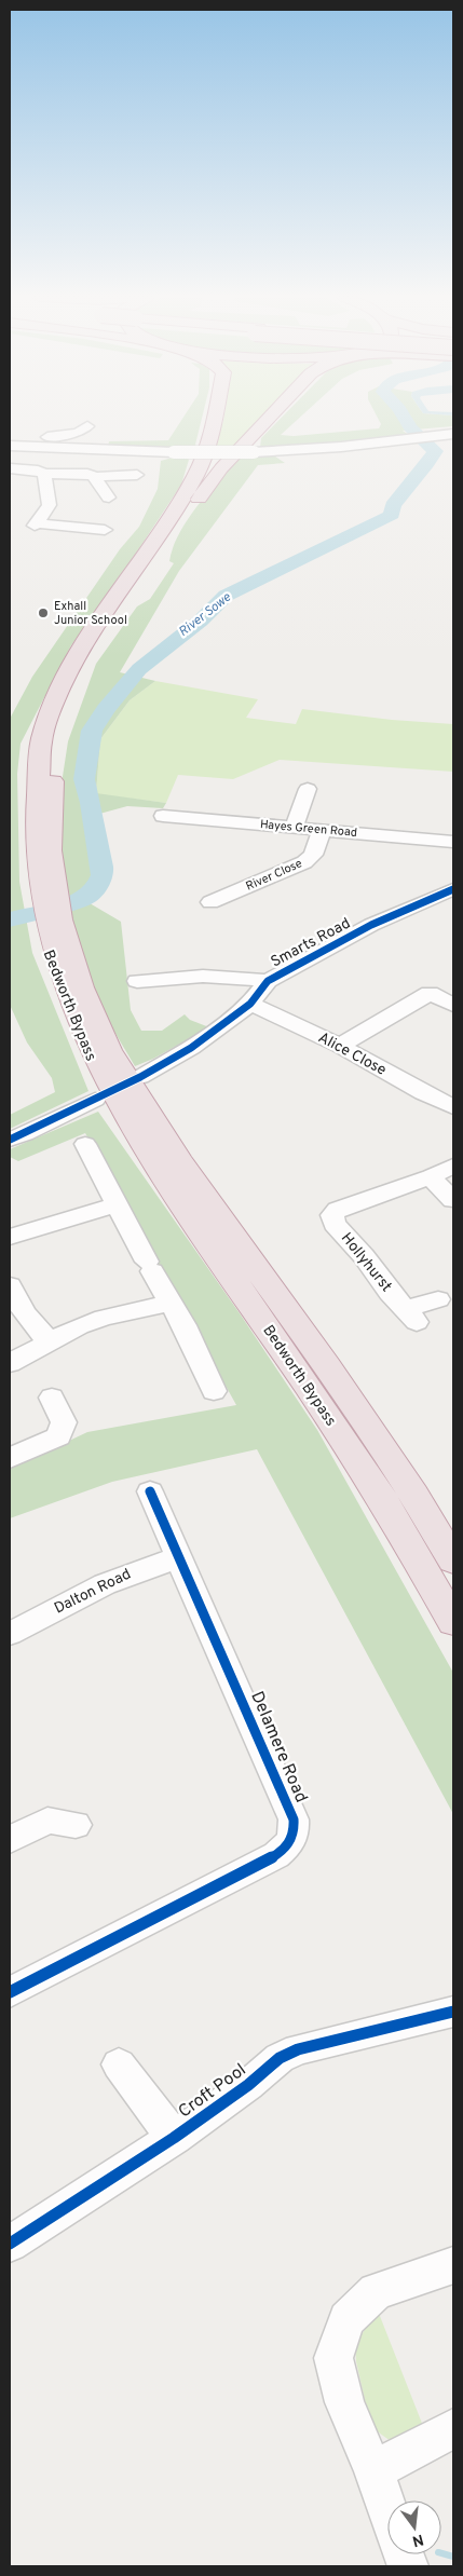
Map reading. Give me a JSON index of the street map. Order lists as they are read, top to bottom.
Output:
{
  "streets": {
    "highway": ["Bedworth Bypass"],
    "street": [
      "Hayes Green Road",
      "River Close",
      "Smarts Road",
      "Alice Close",
      "Hollyhurst",
      "Dalton Road",
      "Delamere Road",
      "Croft Pool"
    ]
  },
  "crossings": [
    ["Hayes Green Road", "River Close"],
    ["Smarts Road", "Alice Close"],
    ["Dalton Road", "Delamere Road"]
  ],
  "water": ["River Sowe"],
  "places": ["Exhall Junior School"],
  "north": "bottom"
}
